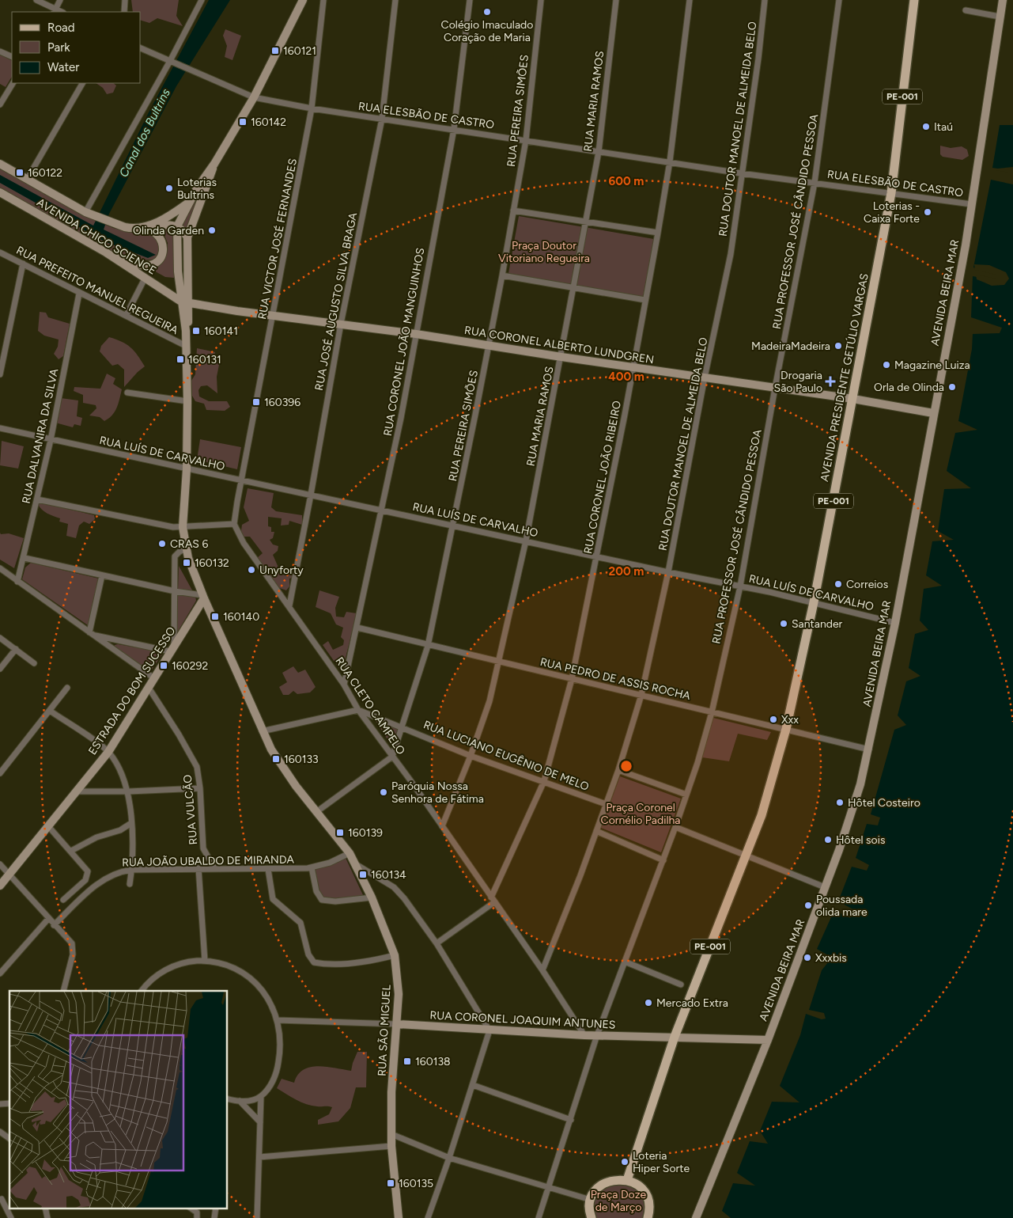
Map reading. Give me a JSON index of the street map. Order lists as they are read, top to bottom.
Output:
{
  "streets": {
    "main road": [
      "PE-001",
      "AVENIDA CHICO SCIENCE",
      "AVENIDA BEIRA MAR",
      "RUA CORONEL ALBERTO LUNDGREN",
      "AVENIDA PRESIDENTE GETÚLIO VARGAS",
      "ESTRADA DO BOM SUCESSO",
      "RUA CORONEL JOAQUIM ANTUNES",
      "RUA SÃO MIGUEL"
    ],
    "street": [
      "RUA MARIA RAMOS",
      "RUA PEREIRA SIMÕES",
      "RUA ELESBÃO DE CASTRO",
      "RUA DOUTOR MANOEL DE ALMEIDA BELO",
      "RUA PROFESSOR JOSÉ CÂNDIDO PESSOA",
      "RUA VICTOR JOSÉ FERNANDES",
      "RUA PREFEITO MANUEL REGUEIRA",
      "RUA JOSÉ AUGUSTO SILVA BRAGA",
      "RUA CORONEL JOÃO MANGUINHOS",
      "RUA DALVANIRA DA SILVA",
      "RUA LUÍS DE CARVALHO",
      "RUA CORONEL JOÃO RIBEIRO",
      "RUA PEDRO DE ASSIS ROCHA",
      "RUA CLETO CAMPELO",
      "RUA LUCIANO EUGÊNIO DE MELO",
      "RUA VULCÃO",
      "RUA JOÃO UBALDO DE MIRANDA"
    ]
  },
  "crossings": [
    ["RUA MARIA RAMOS", "RUA ELESBÃO DE CASTRO"],
    ["RUA MARIA RAMOS", "RUA CORONEL ALBERTO LUNDGREN"],
    ["RUA MARIA RAMOS", "RUA LUÍS DE CARVALHO"],
    ["RUA MARIA RAMOS", "RUA PEDRO DE ASSIS ROCHA"],
    ["RUA MARIA RAMOS", "RUA CLETO CAMPELO"],
    ["RUA MARIA RAMOS", "RUA LUCIANO EUGÊNIO DE MELO"],
    ["RUA PEREIRA SIMÕES", "RUA ELESBÃO DE CASTRO"],
    ["RUA PEREIRA SIMÕES", "RUA CORONEL ALBERTO LUNDGREN"],
    ["RUA PEREIRA SIMÕES", "RUA LUÍS DE CARVALHO"],
    ["RUA PEREIRA SIMÕES", "RUA PEDRO DE ASSIS ROCHA"],
    ["RUA PEREIRA SIMÕES", "RUA CLETO CAMPELO"],
    ["RUA PEREIRA SIMÕES", "RUA LUCIANO EUGÊNIO DE MELO"],
    ["RUA ELESBÃO DE CASTRO", "RUA DOUTOR MANOEL DE ALMEIDA BELO"],
    ["RUA ELESBÃO DE CASTRO", "RUA PROFESSOR JOSÉ CÂNDIDO PESSOA"],
    ["RUA ELESBÃO DE CASTRO", "RUA VICTOR JOSÉ FERNANDES"],
    ["RUA ELESBÃO DE CASTRO", "AVENIDA BEIRA MAR"],
    ["RUA ELESBÃO DE CASTRO", "RUA JOSÉ AUGUSTO SILVA BRAGA"],
    ["RUA ELESBÃO DE CASTRO", "RUA CORONEL JOÃO MANGUINHOS"],
    ["RUA ELESBÃO DE CASTRO", "AVENIDA PRESIDENTE GETÚLIO VARGAS"],
    ["RUA ELESBÃO DE CASTRO", "RUA CORONEL JOÃO RIBEIRO"],
    ["RUA DOUTOR MANOEL DE ALMEIDA BELO", "RUA CORONEL ALBERTO LUNDGREN"],
    ["RUA DOUTOR MANOEL DE ALMEIDA BELO", "RUA LUÍS DE CARVALHO"],
    ["RUA DOUTOR MANOEL DE ALMEIDA BELO", "RUA PEDRO DE ASSIS ROCHA"],
    ["RUA DOUTOR MANOEL DE ALMEIDA BELO", "RUA CLETO CAMPELO"],
    ["RUA DOUTOR MANOEL DE ALMEIDA BELO", "RUA LUCIANO EUGÊNIO DE MELO"],
    ["RUA PROFESSOR JOSÉ CÂNDIDO PESSOA", "RUA CORONEL ALBERTO LUNDGREN"],
    ["RUA PROFESSOR JOSÉ CÂNDIDO PESSOA", "RUA LUÍS DE CARVALHO"],
    ["RUA PROFESSOR JOSÉ CÂNDIDO PESSOA", "RUA PEDRO DE ASSIS ROCHA"],
    ["RUA PROFESSOR JOSÉ CÂNDIDO PESSOA", "RUA CORONEL JOAQUIM ANTUNES"],
    ["AVENIDA CHICO SCIENCE", "RUA CORONEL ALBERTO LUNDGREN"],
    ["AVENIDA CHICO SCIENCE", "RUA SÃO MIGUEL"],
    ["RUA VICTOR JOSÉ FERNANDES", "RUA CORONEL ALBERTO LUNDGREN"],
    ["RUA VICTOR JOSÉ FERNANDES", "RUA LUÍS DE CARVALHO"],
    ["RUA PREFEITO MANUEL REGUEIRA", "RUA DALVANIRA DA SILVA"],
    ["RUA PREFEITO MANUEL REGUEIRA", "RUA SÃO MIGUEL"],
    ["AVENIDA BEIRA MAR", "RUA CORONEL ALBERTO LUNDGREN"],
    ["AVENIDA BEIRA MAR", "RUA LUÍS DE CARVALHO"],
    ["AVENIDA BEIRA MAR", "RUA PEDRO DE ASSIS ROCHA"],
    ["AVENIDA BEIRA MAR", "RUA CORONEL JOAQUIM ANTUNES"],
    ["RUA JOSÉ AUGUSTO SILVA BRAGA", "RUA CORONEL ALBERTO LUNDGREN"],
    ["RUA JOSÉ AUGUSTO SILVA BRAGA", "RUA LUÍS DE CARVALHO"],
    ["RUA JOSÉ AUGUSTO SILVA BRAGA", "RUA CLETO CAMPELO"],
    ["RUA CORONEL JOÃO MANGUINHOS", "RUA CORONEL ALBERTO LUNDGREN"],
    ["RUA CORONEL JOÃO MANGUINHOS", "RUA LUÍS DE CARVALHO"],
    ["RUA CORONEL JOÃO MANGUINHOS", "RUA PEDRO DE ASSIS ROCHA"],
    ["RUA CORONEL JOÃO MANGUINHOS", "RUA CLETO CAMPELO"],
    ["RUA CORONEL ALBERTO LUNDGREN", "AVENIDA PRESIDENTE GETÚLIO VARGAS"],
    ["RUA CORONEL ALBERTO LUNDGREN", "RUA CORONEL JOÃO RIBEIRO"],
    ["RUA CORONEL ALBERTO LUNDGREN", "RUA SÃO MIGUEL"],
    ["AVENIDA PRESIDENTE GETÚLIO VARGAS", "RUA LUÍS DE CARVALHO"],
    ["AVENIDA PRESIDENTE GETÚLIO VARGAS", "RUA PEDRO DE ASSIS ROCHA"],
    ["AVENIDA PRESIDENTE GETÚLIO VARGAS", "RUA CORONEL JOAQUIM ANTUNES"],
    ["RUA DALVANIRA DA SILVA", "RUA LUÍS DE CARVALHO"],
    ["RUA LUÍS DE CARVALHO", "RUA CORONEL JOÃO RIBEIRO"],
    ["RUA LUÍS DE CARVALHO", "RUA SÃO MIGUEL"],
    ["RUA CORONEL JOÃO RIBEIRO", "RUA PEDRO DE ASSIS ROCHA"],
    ["RUA CORONEL JOÃO RIBEIRO", "RUA CLETO CAMPELO"],
    ["RUA CORONEL JOÃO RIBEIRO", "RUA LUCIANO EUGÊNIO DE MELO"],
    ["ESTRADA DO BOM SUCESSO", "RUA VULCÃO"],
    ["ESTRADA DO BOM SUCESSO", "RUA SÃO MIGUEL"],
    ["RUA CLETO CAMPELO", "RUA LUCIANO EUGÊNIO DE MELO"],
    ["RUA CLETO CAMPELO", "RUA CORONEL JOAQUIM ANTUNES"],
    ["RUA VULCÃO", "RUA JOÃO UBALDO DE MIRANDA"],
    ["RUA JOÃO UBALDO DE MIRANDA", "RUA SÃO MIGUEL"],
    ["RUA CORONEL JOAQUIM ANTUNES", "RUA SÃO MIGUEL"]
  ],
  "water": ["Canal dos Bultrins"],
  "parks": ["Praça Doutor Vitoriano Regueira", "Praça Coronel Cornélio Padilha", "Praça Doze de Março"],
  "places": {
    "other": [
      "Colégio Imaculado Coração de Maria",
      "Itaú",
      "Loterias Bultrins",
      "Loterias - Caixa Forte",
      "Olinda Garden",
      "MadeiraMadeira",
      "Magazine Luiza",
      "Orla de Olinda",
      "CRAS 6",
      "Unyforty",
      "Correios",
      "Santander",
      "Xxx",
      "Paróquia Nossa Senhora de Fátima",
      "Hôtel Costeiro",
      "Hôtel sois",
      "Poussada olida mare",
      "Xxxbis",
      "Mercado Extra",
      "Loteria Hiper Sorte"
    ],
    "transit": [
      "160121",
      "160142",
      "160122",
      "160141",
      "160131",
      "160396",
      "160132",
      "160140",
      "160292",
      "160133",
      "160139",
      "160134",
      "160138",
      "160135"
    ],
    "health": ["Drogaria São Paulo"]
  },
  "legend": ["Road", "Park", "Water"],
  "rings": ["600 m", "400 m", "200 m"]
}
